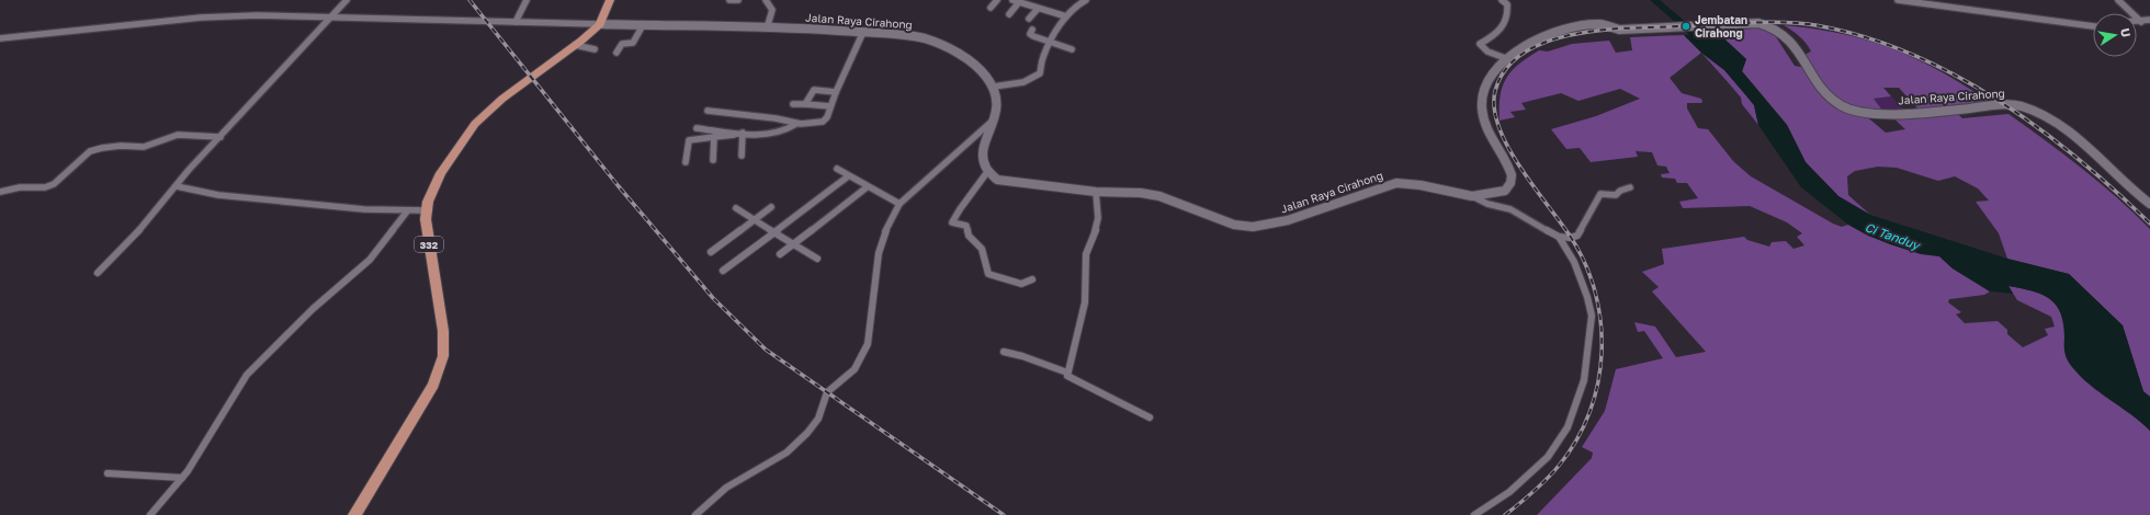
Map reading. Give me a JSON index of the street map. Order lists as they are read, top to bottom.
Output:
{
  "streets": {
    "main road": ["332"],
    "street": ["Jalan Raya Cirahong"]
  },
  "water": ["Ci Tanduy"],
  "places": ["Jembatan Cirahong"],
  "north": "right"
}
